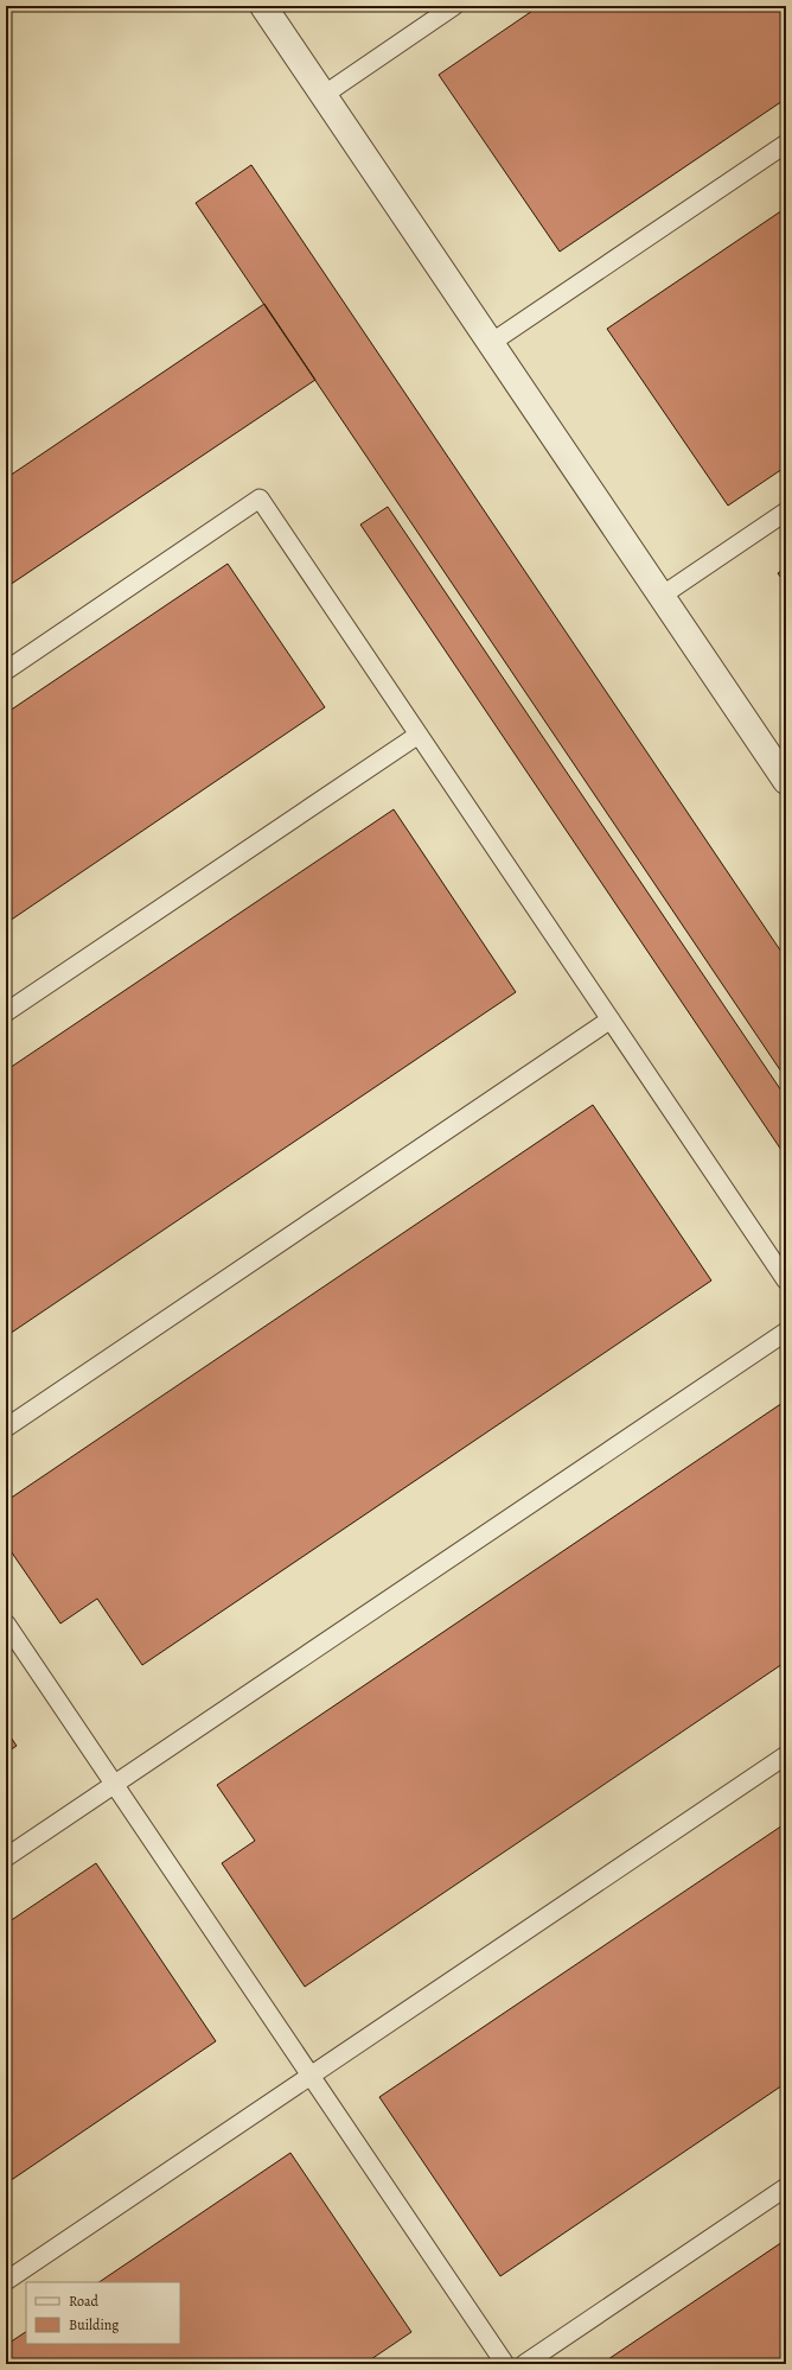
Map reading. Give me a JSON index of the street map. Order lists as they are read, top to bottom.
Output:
{
  "legend": ["Road", "Building"]
}
